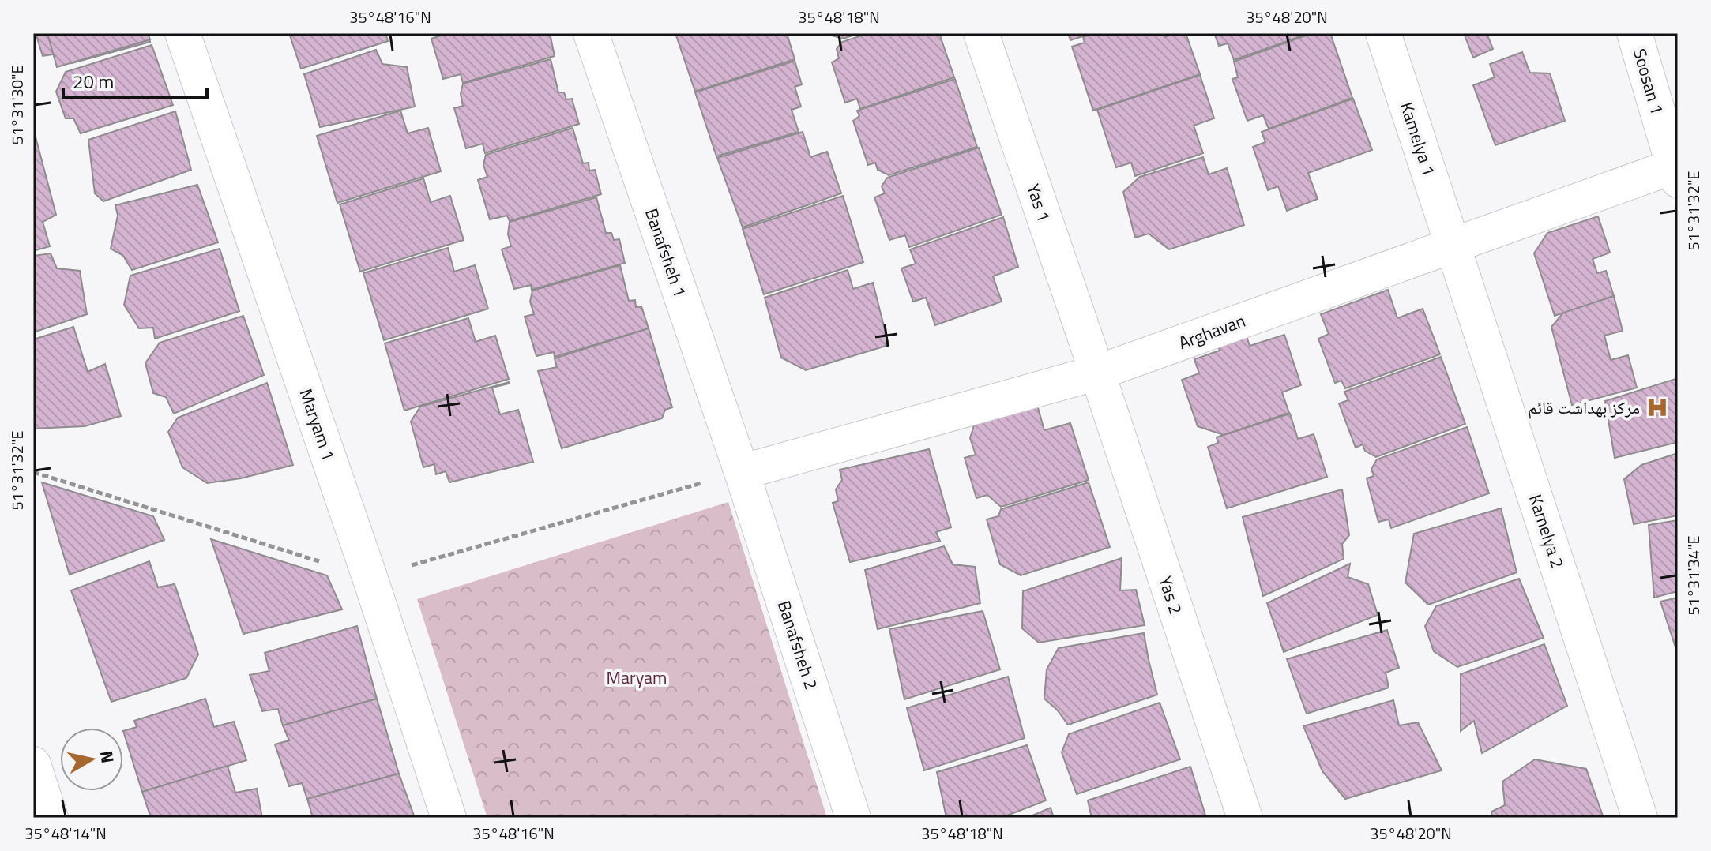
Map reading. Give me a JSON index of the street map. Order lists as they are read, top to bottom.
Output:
{
  "streets": {
    "street": [
      "Soosan 1",
      "Kamelya 1",
      "Yas 1",
      "Banafsheh 1",
      "Arghavan",
      "Maryam 1",
      "Kamelya 2",
      "Yas 2",
      "Banafsheh 2"
    ]
  },
  "crossings": [
    ["Soosan 1", "Arghavan"],
    ["Kamelya 1", "Arghavan"],
    ["Kamelya 1", "Kamelya 2"],
    ["Yas 1", "Arghavan"],
    ["Yas 1", "Yas 2"],
    ["Banafsheh 1", "Arghavan"],
    ["Banafsheh 1", "Banafsheh 2"],
    ["Arghavan", "Kamelya 2"],
    ["Arghavan", "Yas 2"],
    ["Arghavan", "Banafsheh 2"]
  ],
  "parks": ["Maryam"],
  "places": {
    "hospital": ["مرکز بهداشت قائم"]
  },
  "scale_bar": "20 m",
  "north": "right",
  "coordinates": [
    "35°48'16\"N",
    "35°48'18\"N",
    "35°48'20\"N",
    "51°31'30\"E",
    "51°31'32\"E",
    "51°31'34\"E",
    "35°48'14\"N"
  ]
}
